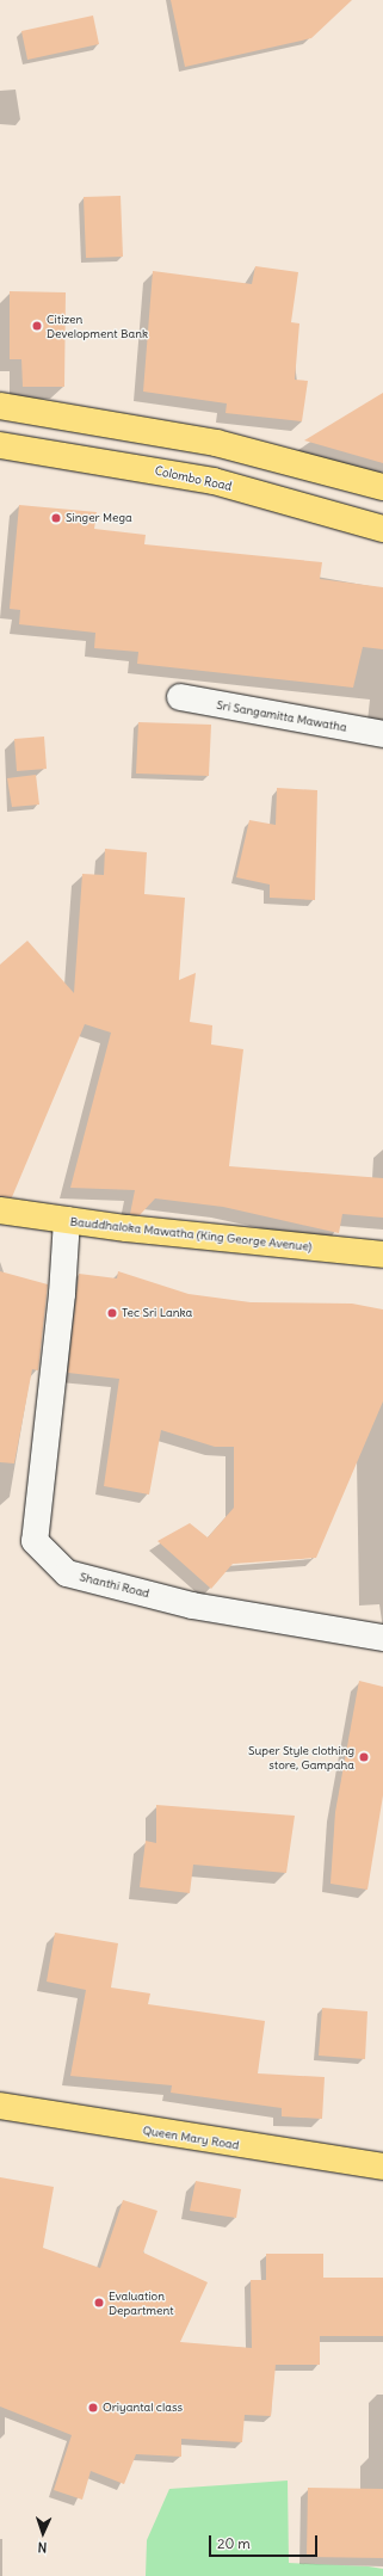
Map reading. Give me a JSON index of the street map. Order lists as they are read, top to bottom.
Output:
{
  "streets": {
    "main road": ["Colombo Road", "Bauddhaloka Mawatha (King George Avenue)", "Queen Mary Road"],
    "street": ["Sri Sangamitta Mawatha", "Shanthi Road"]
  },
  "crossings": [
    ["Bauddhaloka Mawatha (King George Avenue)", "Shanthi Road"]
  ],
  "places": [
    "Citizen Development Bank",
    "Singer Mega",
    "Tec Sri Lanka",
    "Super Style clothing store, Gampaha",
    "Evaluation Department",
    "Oriyantal class"
  ],
  "scale_bar": "20 m",
  "north": "bottom"
}
